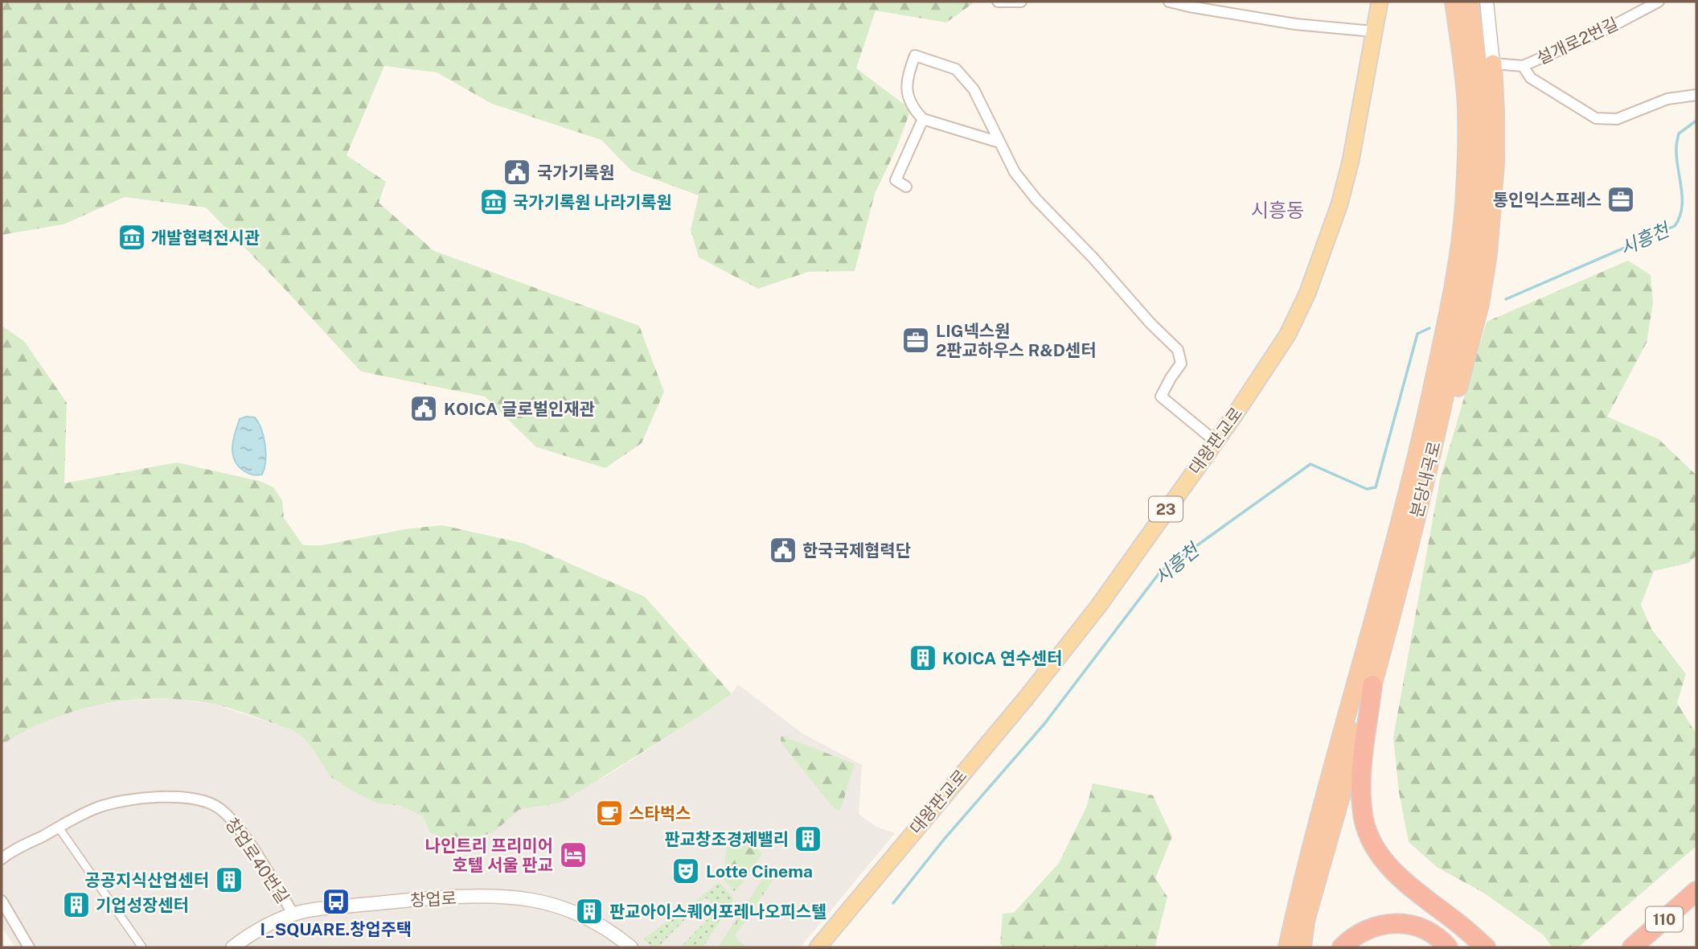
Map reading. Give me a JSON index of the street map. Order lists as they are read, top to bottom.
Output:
{
  "streets": {
    "highway": ["분당내곡로", "110"],
    "main road": ["대왕판교로", "23"],
    "street": ["설개로2번길", "창업로40번길", "창업로"]
  },
  "crossings": [
    ["창업로40번길", "창업로"]
  ],
  "districts": ["시흥동"],
  "water": ["시흥천"],
  "places": {
    "public building": ["국가기록원", "KOICA 글로벌인재관", "한국국제협력단"],
    "office": ["통인익스프레스", "LIG넥스원 2판교하우스 R&D센터"],
    "museum": ["국가기록원 나라기록원", "개발협력전시관"],
    "building": [
      "KOICA 연수센터",
      "판교창조경제밸리",
      "공공지식산업센터",
      "기업성장센터",
      "판교아이스퀘어포레나오피스텔"
    ],
    "cafe": ["스타벅스"],
    "hotel": ["나인트리 프리미어 호텔 서울 판교"],
    "theatre": ["Lotte Cinema"],
    "bus stop": ["I_SQUARE.창업주택"]
  }
}
